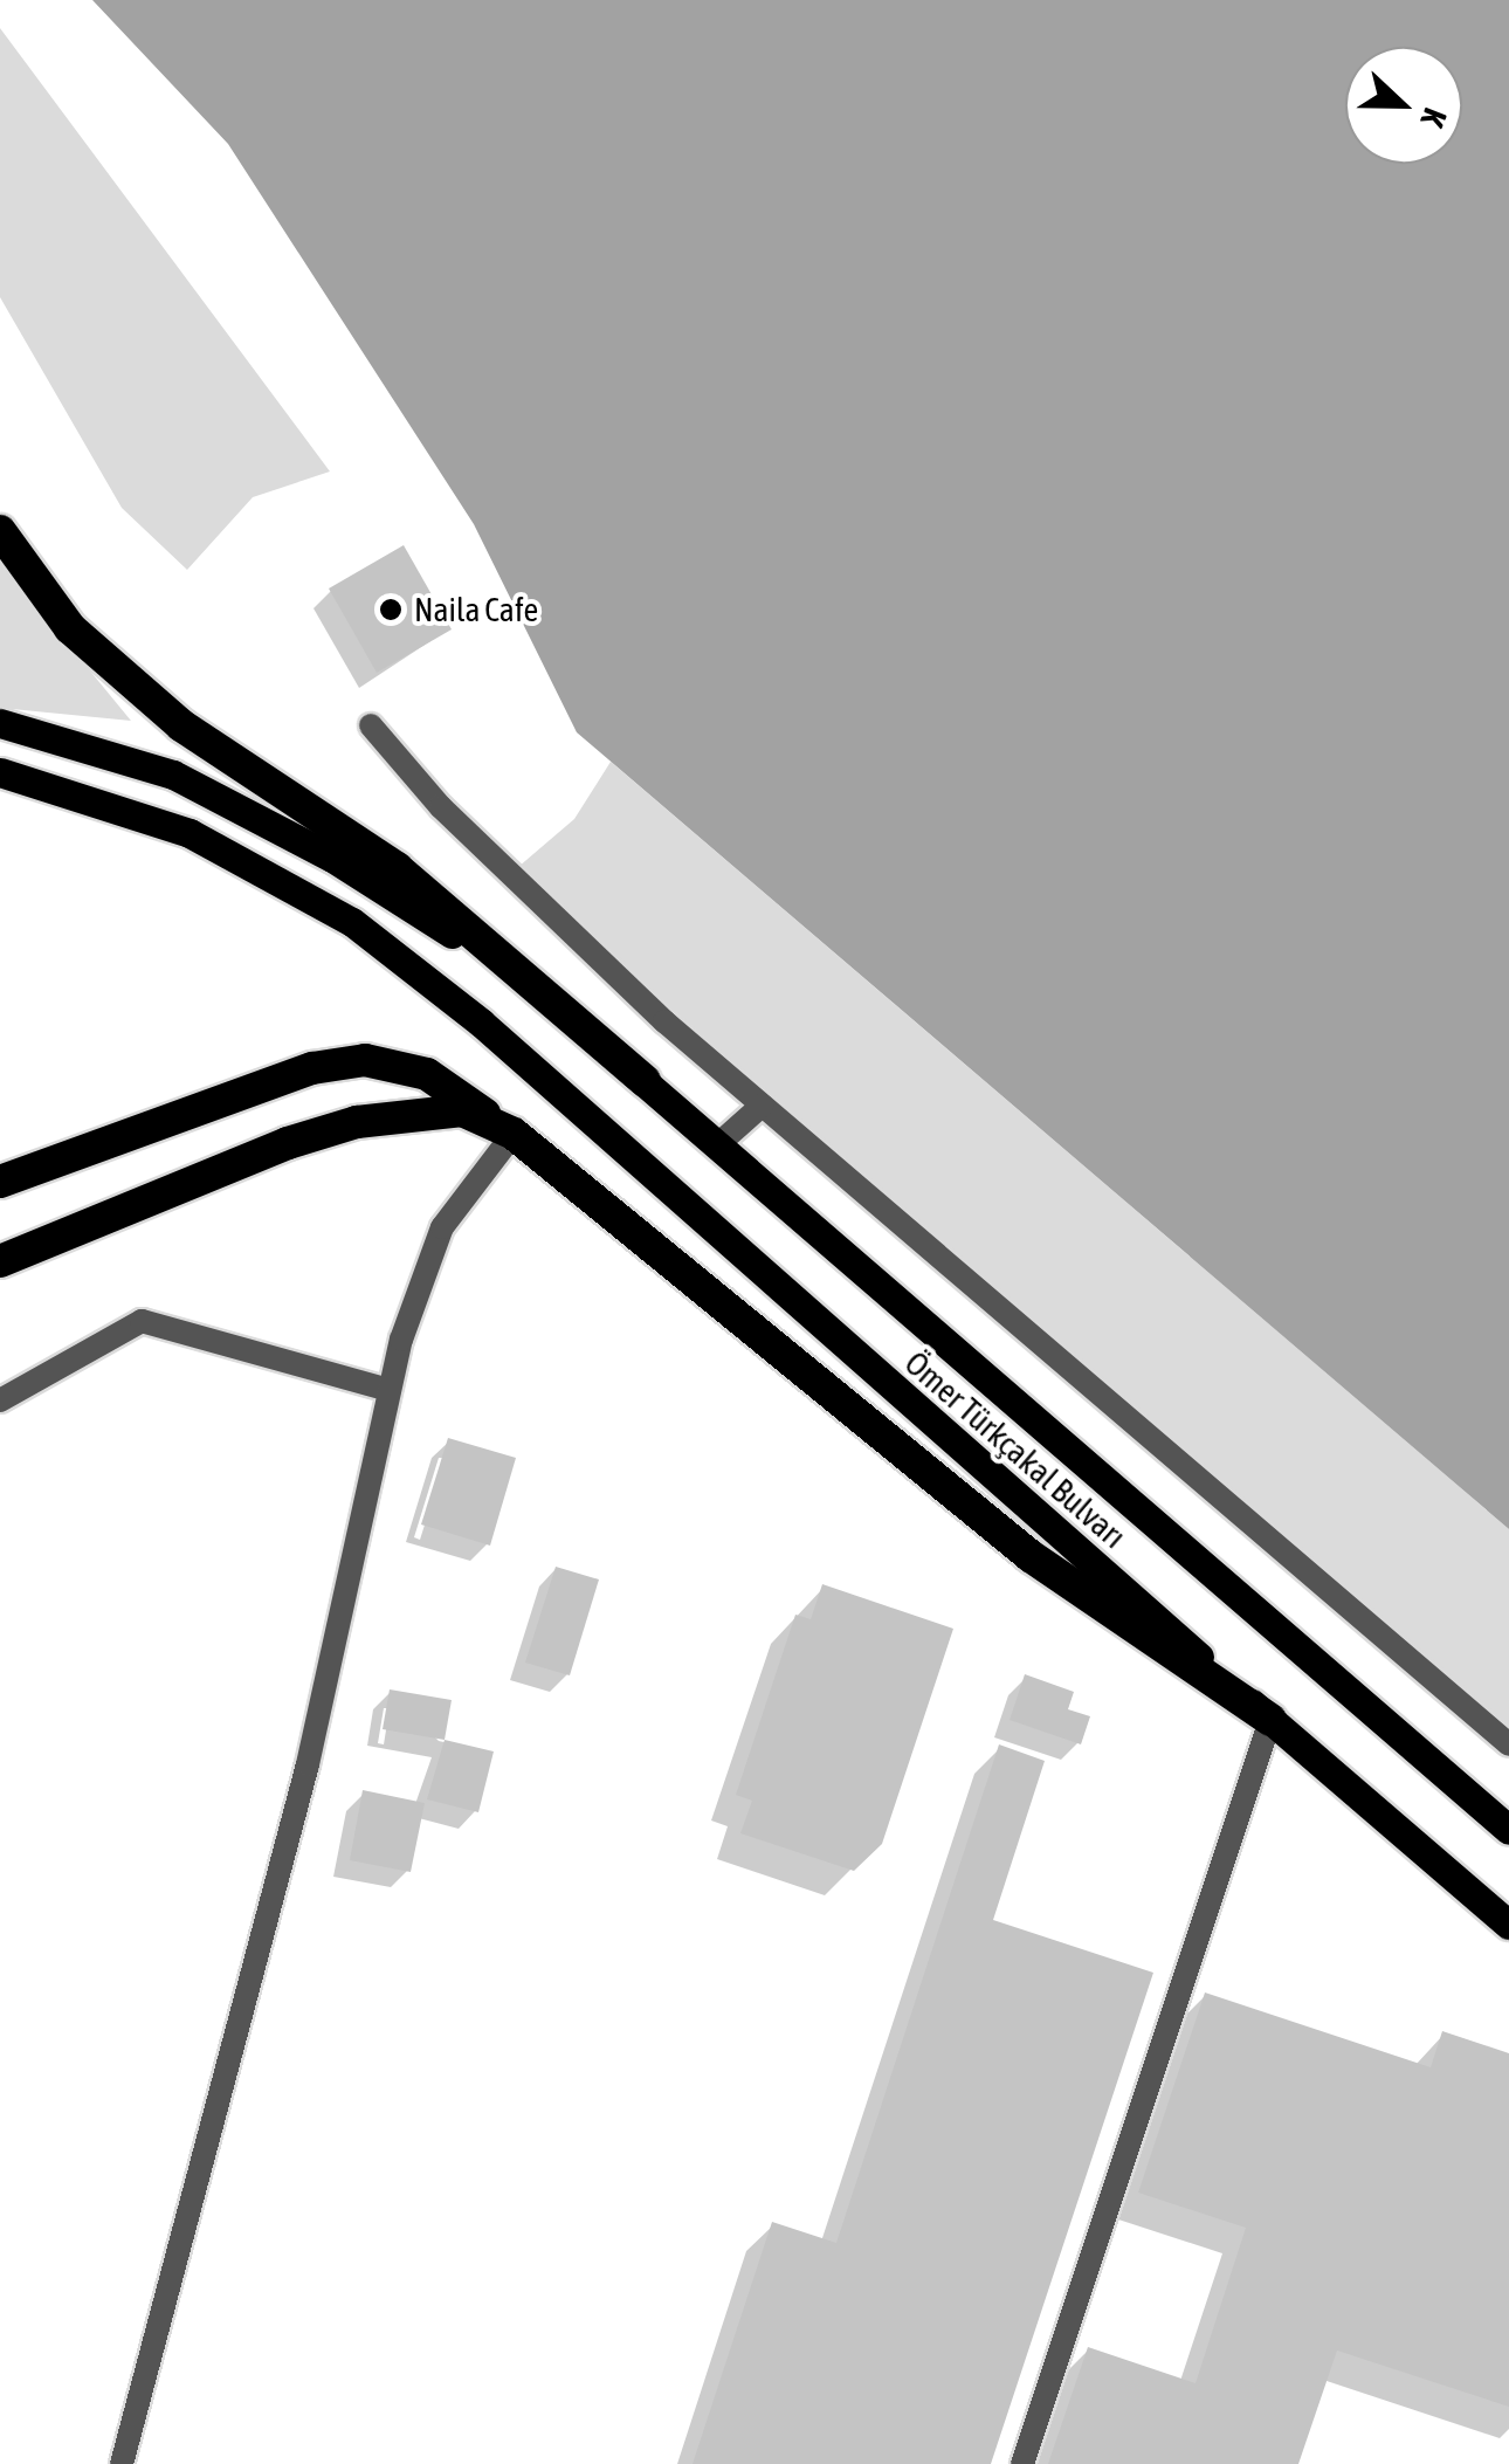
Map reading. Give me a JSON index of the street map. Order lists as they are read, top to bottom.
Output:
{
  "streets": {
    "main road": ["Ömer Türkçakal Bulvarı"]
  },
  "places": ["Naila Cafe"],
  "north": "right"
}
